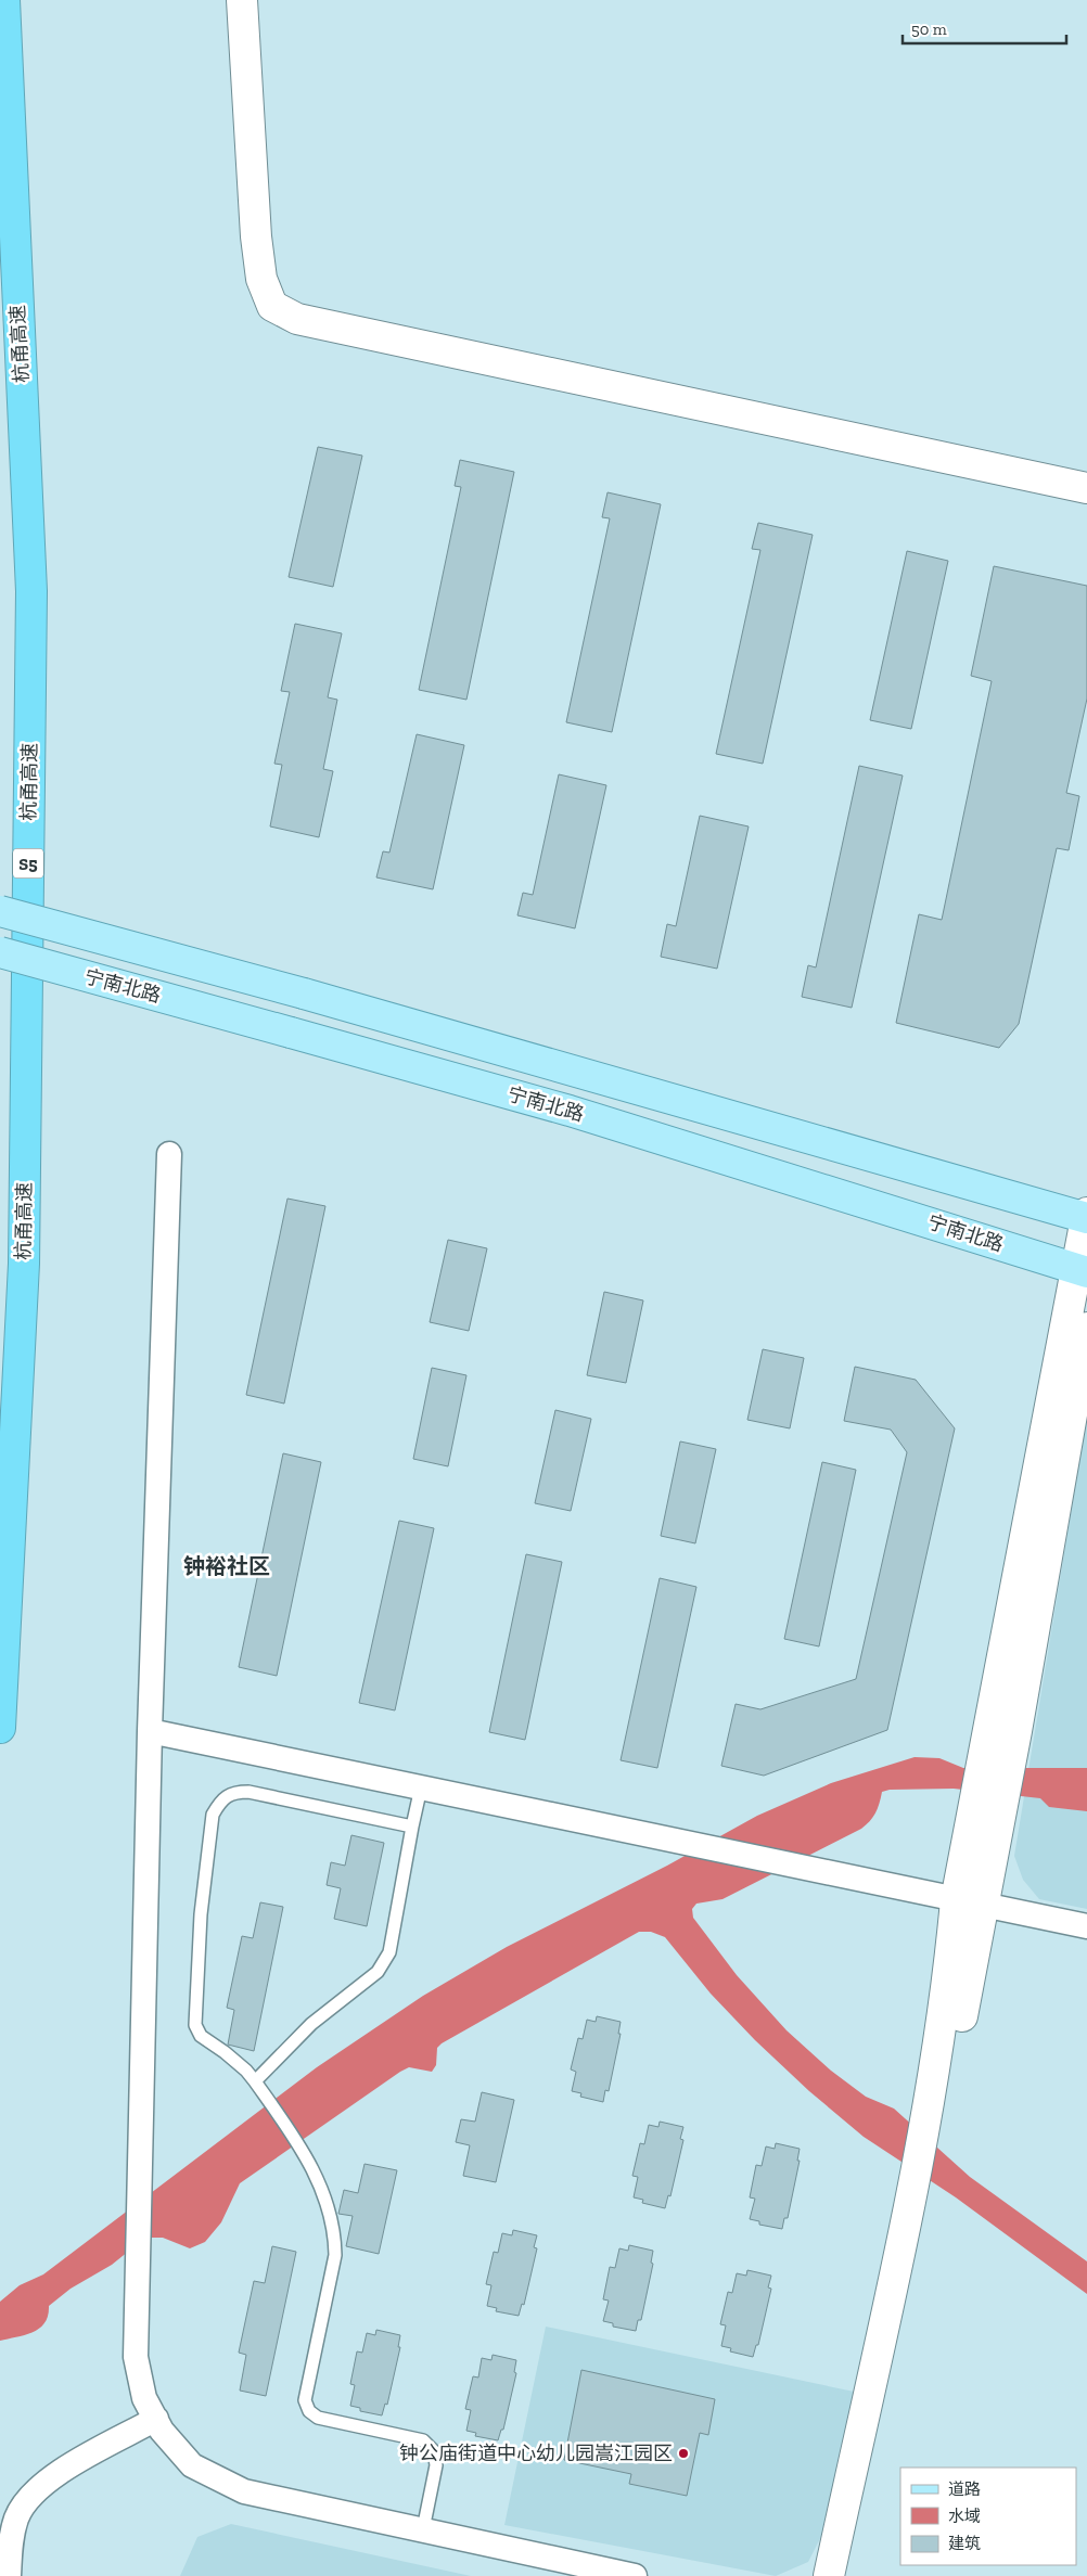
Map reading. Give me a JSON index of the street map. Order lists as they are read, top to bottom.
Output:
{
  "streets": {
    "highway": ["杭甬高速", "S5"],
    "main road": ["宁南北路"]
  },
  "districts": ["钟裕社区"],
  "places": ["钟公庙街道中心幼儿园嵩江园区"],
  "legend": ["道路", "水域", "建筑"],
  "scale_bar": "50 m"
}
